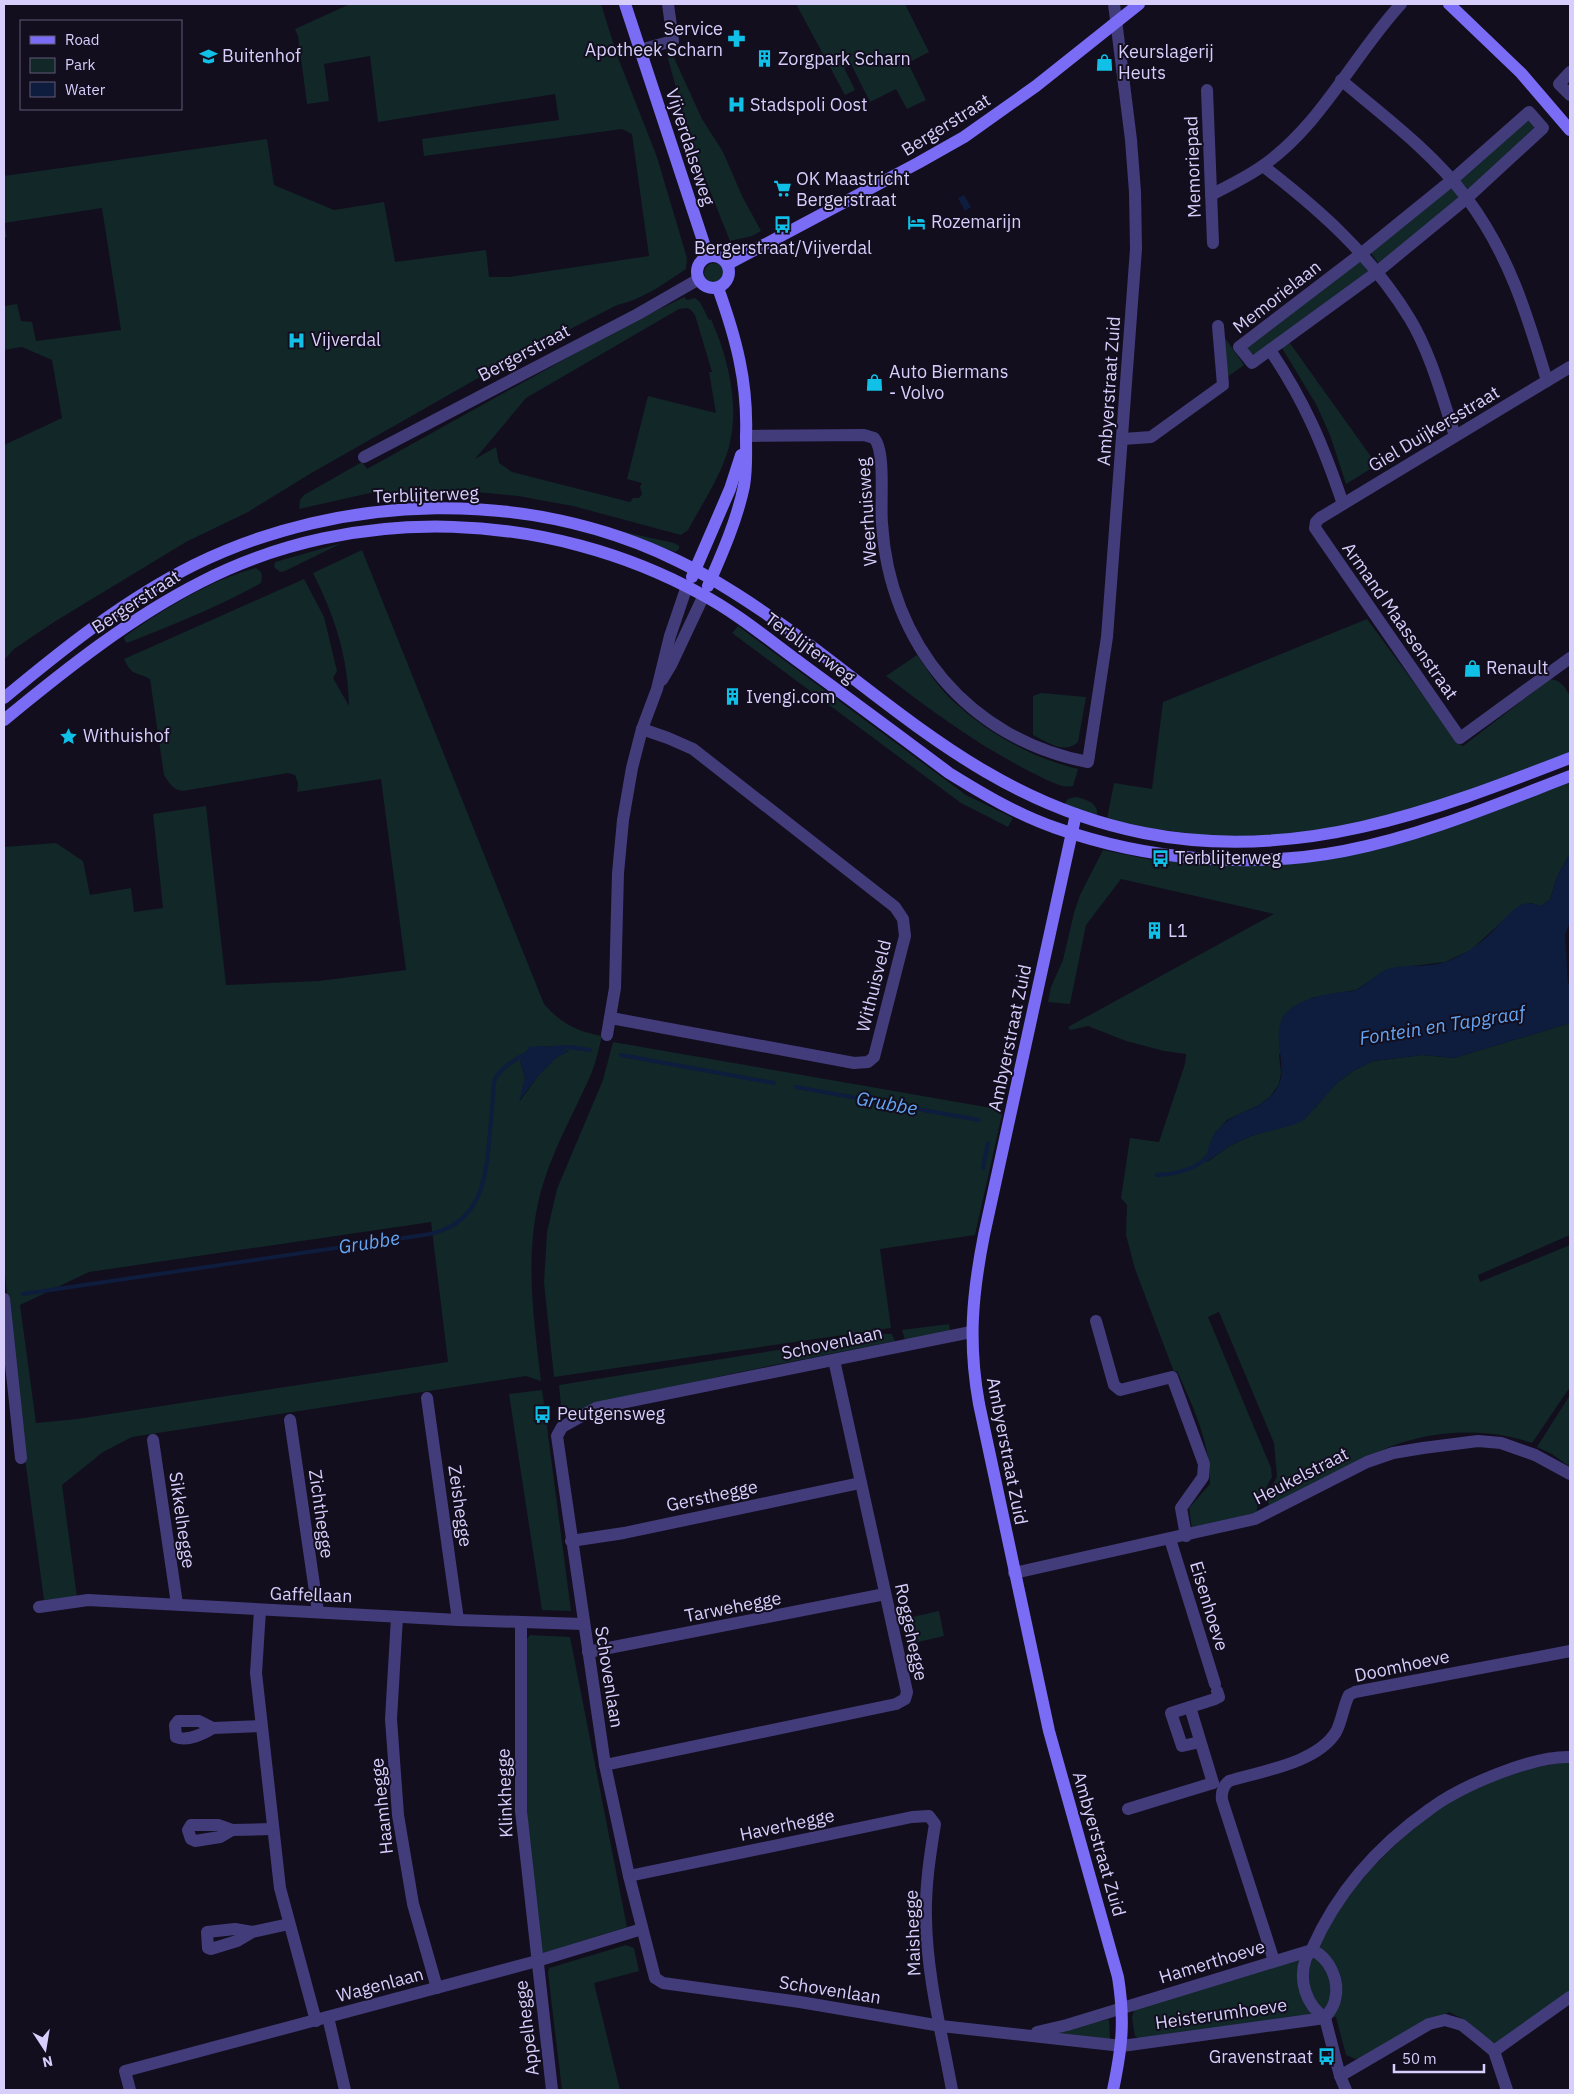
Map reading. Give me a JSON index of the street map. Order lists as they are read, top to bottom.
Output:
{
  "streets": {
    "main road": [
      "Bergerstraat",
      "Vijverdalseweg",
      "Ambyerstraat Zuid",
      "Terblijterweg"
    ],
    "street": [
      "Memoriepad",
      "Memorielaan",
      "Giel Duijkersstraat",
      "Weerhuisweg",
      "Armand Maassenstraat",
      "Withuisveld",
      "Schovenlaan",
      "Heukelstraat",
      "Gersthegge",
      "Zeishegge",
      "Zichthegge",
      "Sikkelhegge",
      "Gaffellaan",
      "Eisenhoeve",
      "Tarwehegge",
      "Roggehegge",
      "Doomhoeve",
      "Klinkhegge",
      "Haamhegge",
      "Haverhegge",
      "Maishegge",
      "Hamerthoeve",
      "Wagenlaan",
      "Heisterumhoeve",
      "Appelhegge"
    ]
  },
  "crossings": [
    ["Bergerstraat", "Vijverdalseweg"],
    ["Bergerstraat", "Ambyerstraat Zuid"],
    ["Bergerstraat", "Terblijterweg"],
    ["Ambyerstraat Zuid", "Terblijterweg"],
    ["Ambyerstraat Zuid", "Weerhuisweg"],
    ["Ambyerstraat Zuid", "Schovenlaan"],
    ["Ambyerstraat Zuid", "Heukelstraat"],
    ["Ambyerstraat Zuid", "Hamerthoeve"],
    ["Ambyerstraat Zuid", "Heisterumhoeve"],
    ["Giel Duijkersstraat", "Armand Maassenstraat"],
    ["Schovenlaan", "Gersthegge"],
    ["Schovenlaan", "Gaffellaan"],
    ["Schovenlaan", "Tarwehegge"],
    ["Schovenlaan", "Roggehegge"],
    ["Schovenlaan", "Haverhegge"],
    ["Schovenlaan", "Maishegge"],
    ["Schovenlaan", "Hamerthoeve"],
    ["Schovenlaan", "Wagenlaan"],
    ["Schovenlaan", "Heisterumhoeve"],
    ["Heukelstraat", "Eisenhoeve"],
    ["Gersthegge", "Roggehegge"],
    ["Zeishegge", "Gaffellaan"],
    ["Zichthegge", "Gaffellaan"],
    ["Sikkelhegge", "Gaffellaan"],
    ["Gaffellaan", "Klinkhegge"],
    ["Gaffellaan", "Haamhegge"],
    ["Tarwehegge", "Roggehegge"],
    ["Klinkhegge", "Wagenlaan"],
    ["Klinkhegge", "Appelhegge"],
    ["Haamhegge", "Wagenlaan"],
    ["Haverhegge", "Maishegge"],
    ["Wagenlaan", "Appelhegge"]
  ],
  "water": ["Fontein en Tapgraaf", "Grubbe"],
  "places": {
    "pharmacy": ["Service Apotheek Scharn"],
    "school or university": ["Buitenhof"],
    "building": ["Zorgpark Scharn", "Ivengi.com", "L1"],
    "shop": ["Keurslagerij Heuts", "Auto Biermans - Volvo", "Renault"],
    "hospital": ["Stadspoli Oost", "Vijverdal"],
    "supermarket": ["OK Maastricht Bergerstraat"],
    "hotel": ["Rozemarijn"],
    "bus stop": [
      "Bergerstraat/Vijverdal",
      "Terblijterweg",
      "Peutgensweg",
      "Gravenstraat"
    ],
    "place": ["Withuishof"]
  },
  "legend": ["Road", "Park", "Water"],
  "scale_bar": "50 m",
  "north": "bottom"
}
